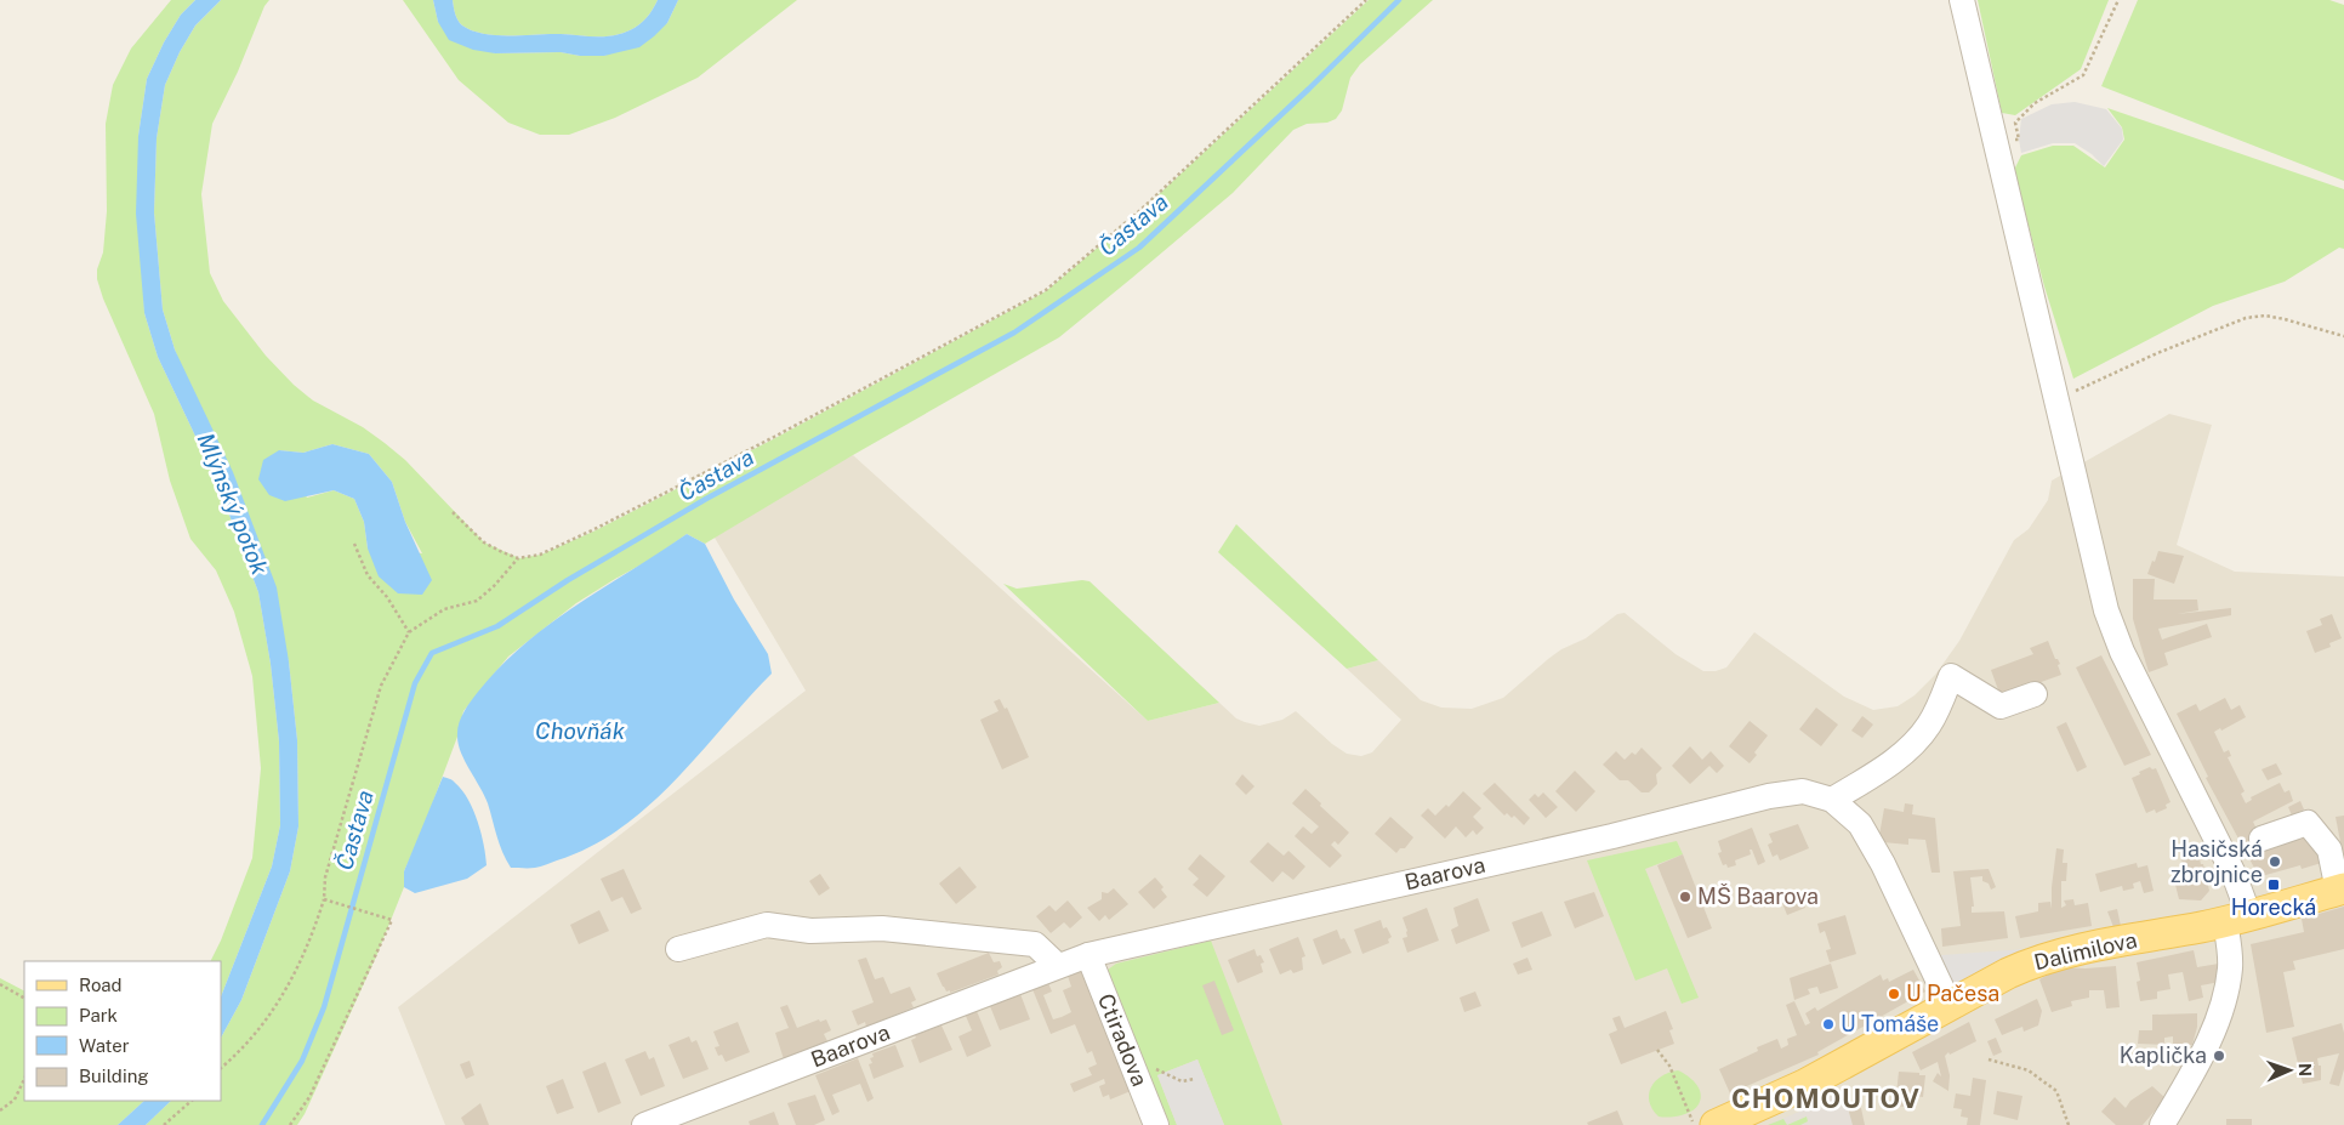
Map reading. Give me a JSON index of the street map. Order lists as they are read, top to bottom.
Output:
{
  "streets": {
    "main road": ["Dalimilova"],
    "street": ["Baarova", "Ctiradova"]
  },
  "crossings": [
    ["Baarova", "Dalimilova"],
    ["Baarova", "Ctiradova"]
  ],
  "districts": ["CHOMOUTOV"],
  "water": ["Častava", "Mlýnský potok", "Chovňák"],
  "places": {
    "other": [
      "Hasičská zbrojnice",
      "MŠ Baarova",
      "U Pačesa",
      "U Tomáše",
      "Kaplička"
    ],
    "transit": ["Horecká"]
  },
  "legend": [
    "Road",
    "Park",
    "Water",
    "Building"
  ],
  "north": "right"
}
